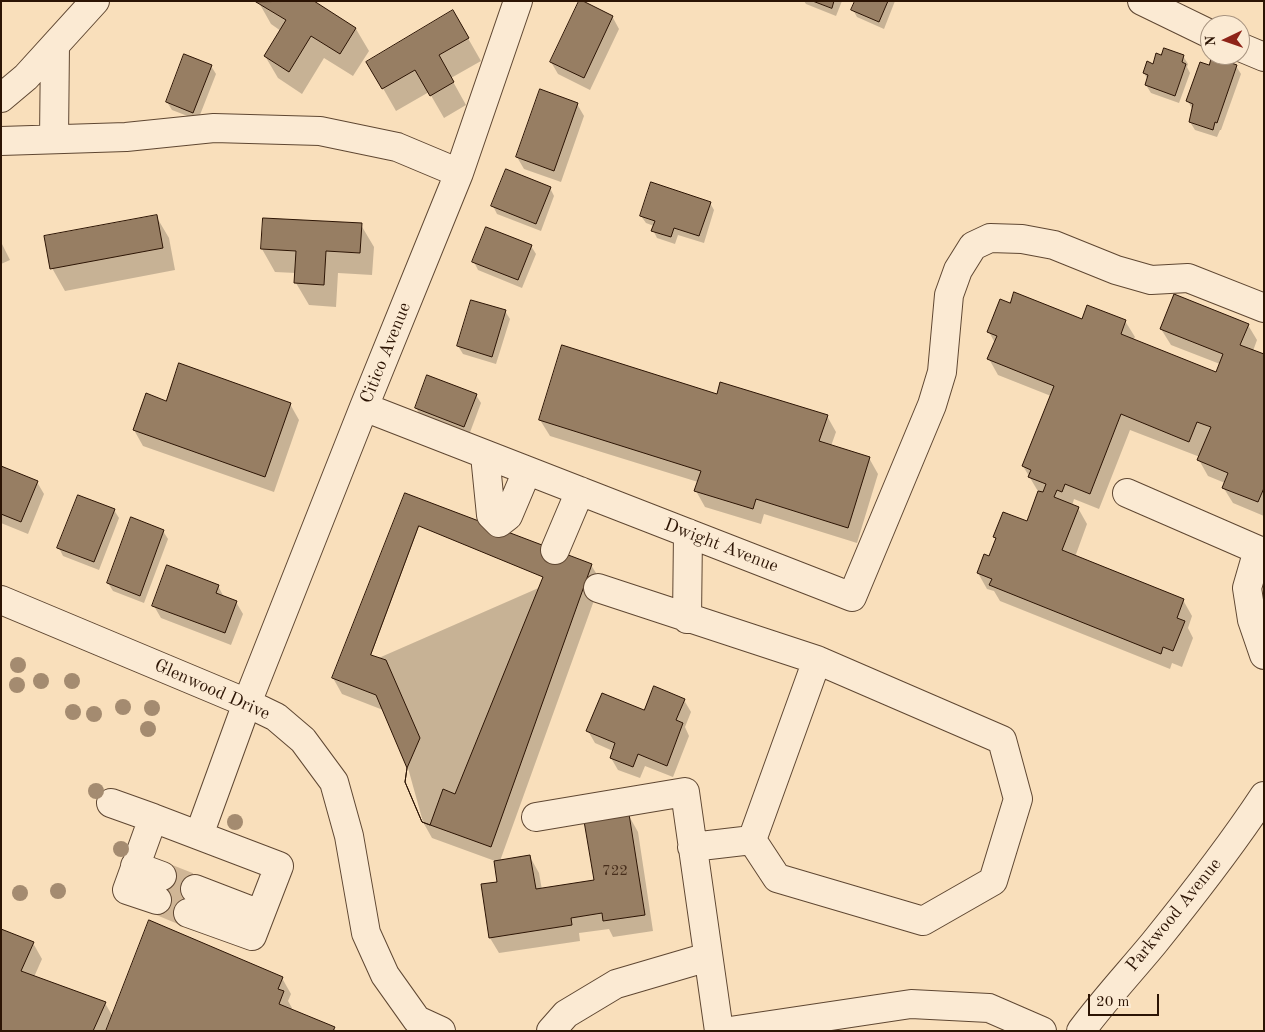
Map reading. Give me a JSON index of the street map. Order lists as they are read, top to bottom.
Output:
{
  "streets": {
    "street": [
      "Citico Avenue",
      "Dwight Avenue",
      "Glenwood Drive",
      "Parkwood Avenue"
    ]
  },
  "crossings": [
    ["Citico Avenue", "Dwight Avenue"],
    ["Citico Avenue", "Glenwood Drive"]
  ],
  "house_numbers": ["722"],
  "scale_bar": "20 m",
  "north": "left"
}
